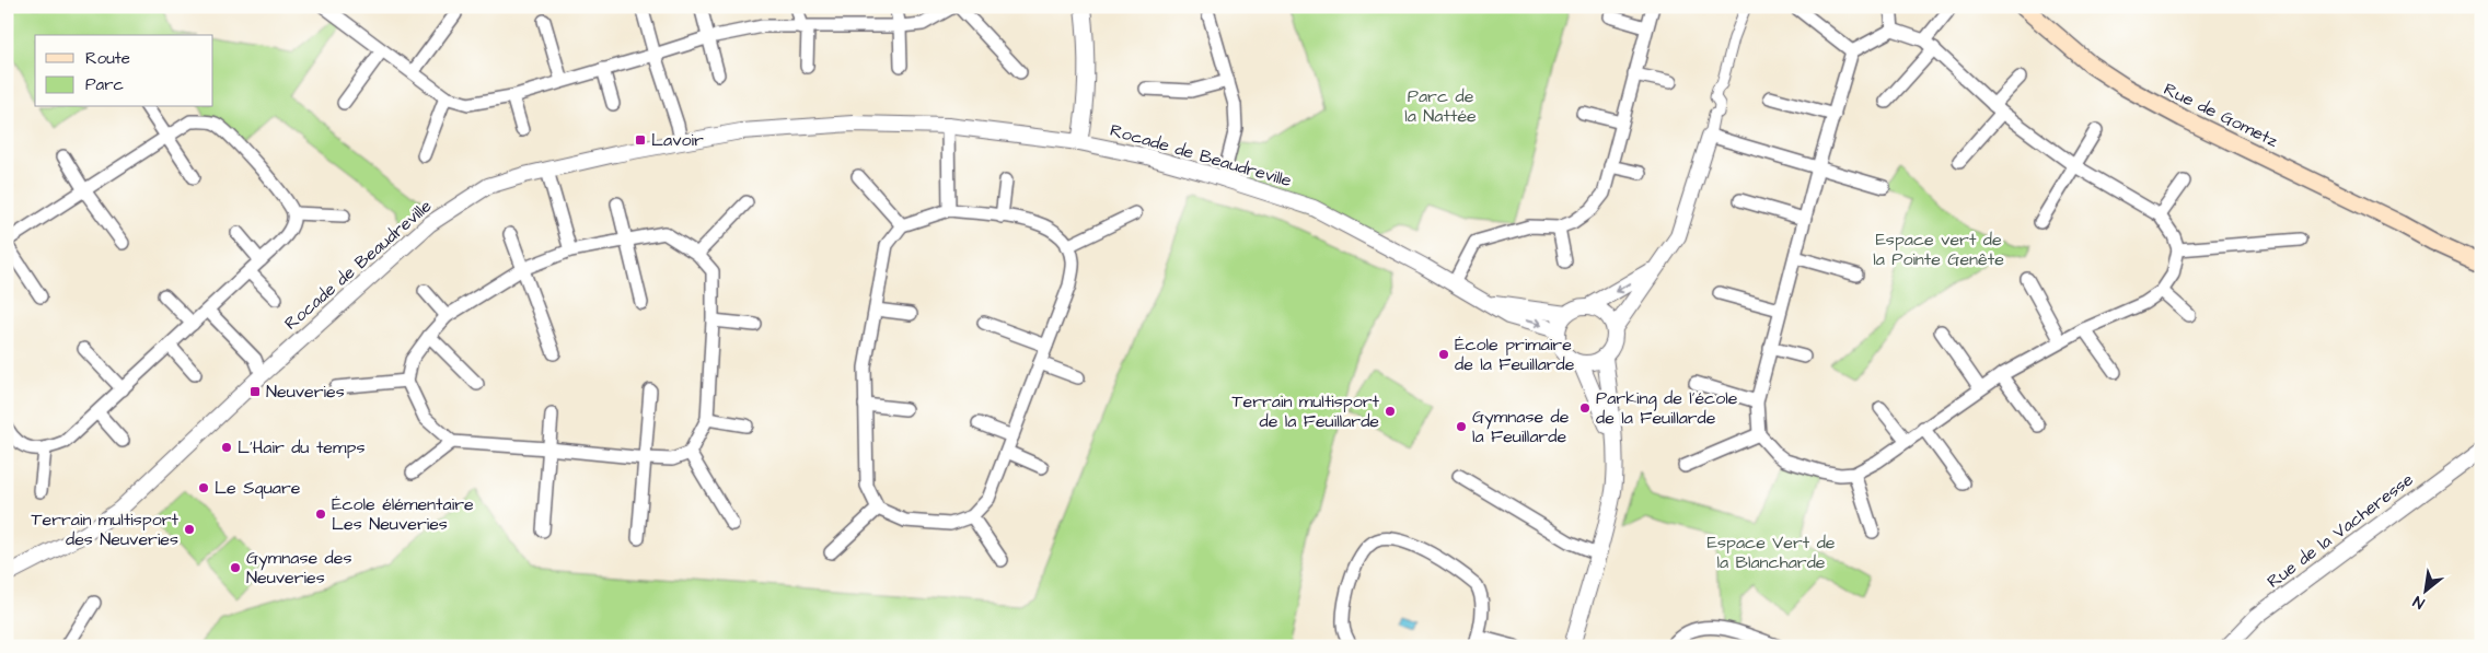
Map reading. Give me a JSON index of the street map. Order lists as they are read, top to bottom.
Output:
{
  "streets": {
    "main road": ["Rue de Gometz"],
    "street": ["Rocade de Beaudreville", "Rue de la Vacheresse"]
  },
  "parks": ["Parc de la Nattée", "Espace vert de la Pointe Genête", "Espace Vert de la Blancharde"],
  "places": {
    "transit": ["Lavoir", "Neuveries"],
    "other": [
      "École primaire de la Feuillarde",
      "Parking de l'école de la Feuillarde",
      "Terrain multisport de la Feuillarde",
      "Gymnase de la Feuillarde",
      "L'Hair du temps",
      "Le Square",
      "École élémentaire Les Neuveries",
      "Terrain multisport des Neuveries",
      "Gymnase des Neuveries"
    ]
  },
  "legend": ["Route", "Parc"],
  "north": "bottom left"
}
